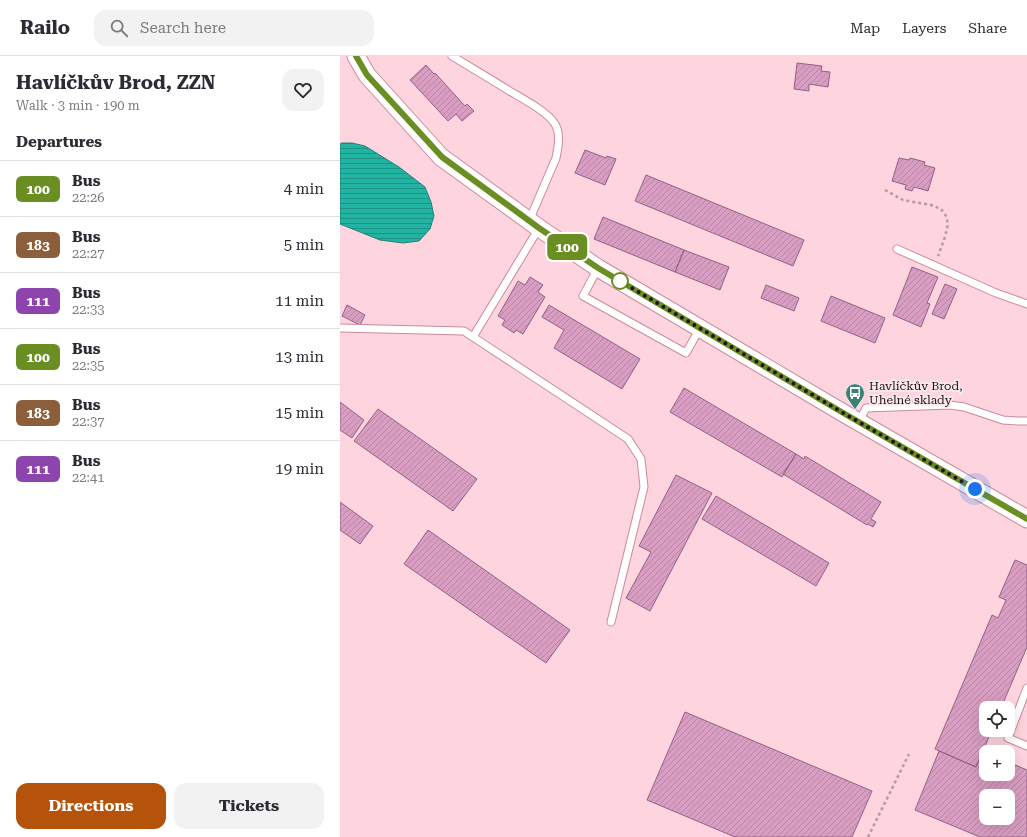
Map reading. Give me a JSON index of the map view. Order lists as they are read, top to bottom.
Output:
{
  "places": {
    "bus stop": ["Havlíčkův Brod, Uhelné sklady"]
  },
  "lines": ["bus line 100"],
  "page": {
    "header": "Railo",
    "search": "Search here",
    "nav": ["Map", "Layers", "Share"],
    "heading": [
      ["Havlíčkův Brod, ZZN", "Walk · 3 min · 190 m"],
      "Departures"
    ],
    "on_map": "100",
    "list": [
      {
        "mark": "100",
        "name": "Bus",
        "note": "22:26",
        "value": "4 min"
      },
      {
        "mark": "183",
        "name": "Bus",
        "note": "22:27",
        "value": "5 min"
      },
      {
        "mark": "111",
        "name": "Bus",
        "note": "22:33",
        "value": "11 min"
      },
      {
        "mark": "100",
        "name": "Bus",
        "note": "22:35",
        "value": "13 min"
      },
      {
        "mark": "183",
        "name": "Bus",
        "note": "22:37",
        "value": "15 min"
      },
      {
        "mark": "111",
        "name": "Bus",
        "note": "22:41",
        "value": "19 min"
      }
    ],
    "map_buttons": ["+", "−"],
    "buttons": ["Directions", "Tickets"]
  }
}
